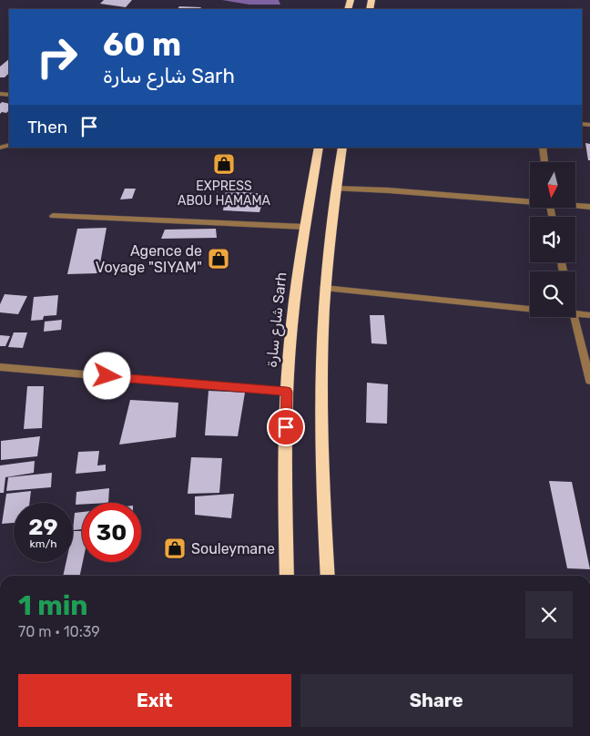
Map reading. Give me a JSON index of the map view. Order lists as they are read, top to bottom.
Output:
{
  "streets": {
    "highway": ["شارع سارة Sarh"]
  },
  "places": {
    "shop": ["EXPRESS ABOU HAMAMA", "Agence de Voyage \"SIYAM\"", "Souleymane"]
  },
  "north": "bottom",
  "page": {
    "turn": ["60 m", "شارع سارة Sarh"],
    "then": "Then",
    "speed": "29 km/h",
    "limit": "30",
    "heading": ["1 min", "70 m · 10:39"],
    "buttons": ["Exit", "Share"]
  }
}
